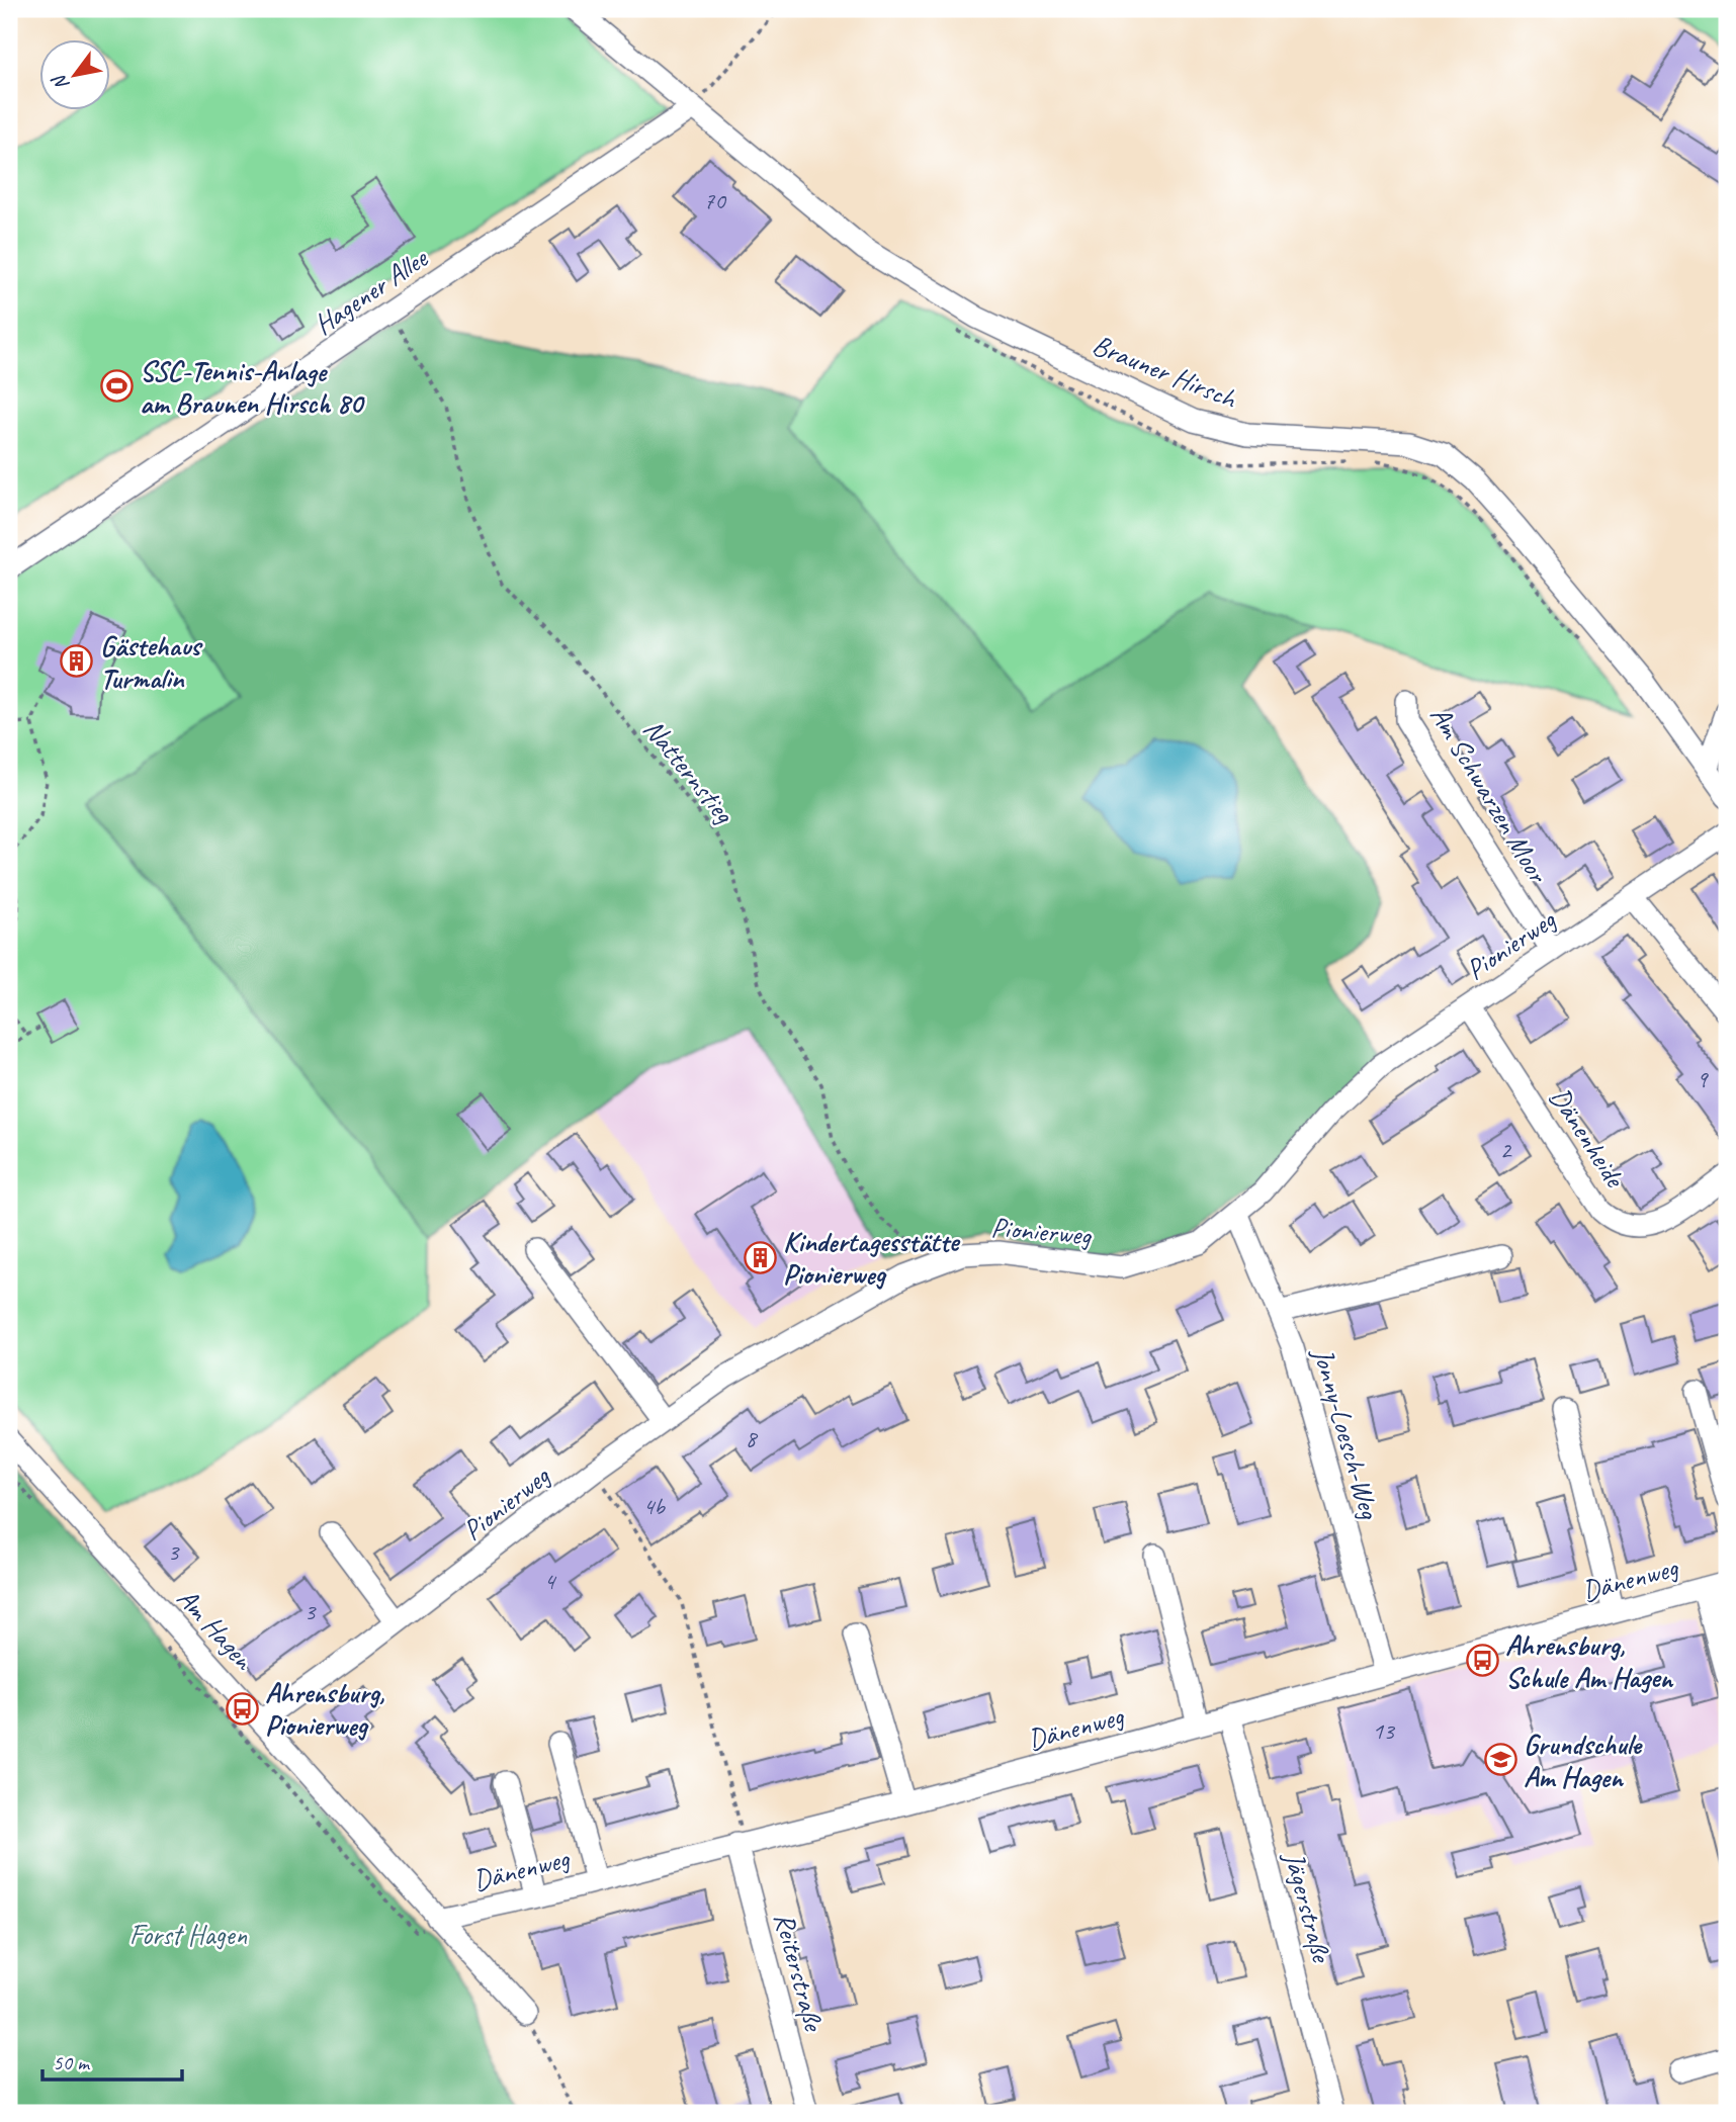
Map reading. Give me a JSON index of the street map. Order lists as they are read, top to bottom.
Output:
{
  "streets": {
    "street": [
      "Hagener Allee",
      "Brauner Hirsch",
      "Am Schwarzen Moor",
      "Pionierweg",
      "Dänenheide",
      "Jonny-Loesch-Weg",
      "Dänenweg",
      "Am Hagen",
      "Jägerstraße",
      "Reiterstraße"
    ],
    "path": ["Natternstieg"]
  },
  "crossings": [
    ["Hagener Allee", "Brauner Hirsch"],
    ["Hagener Allee", "Natternstieg"],
    ["Natternstieg", "Pionierweg"],
    ["Am Schwarzen Moor", "Pionierweg"],
    ["Pionierweg", "Dänenheide"],
    ["Pionierweg", "Jonny-Loesch-Weg"],
    ["Pionierweg", "Am Hagen"],
    ["Jonny-Loesch-Weg", "Dänenweg"],
    ["Dänenweg", "Am Hagen"],
    ["Dänenweg", "Jägerstraße"],
    ["Dänenweg", "Reiterstraße"]
  ],
  "parks": ["Forst Hagen"],
  "places": {
    "sports": ["SSC-Tennis-Anlage am Braunen Hirsch 80"],
    "building": ["Gästehaus Turmalin", "Kindertagesstätte Pionierweg"],
    "bus stop": ["Ahrensburg, Schule Am Hagen", "Ahrensburg, Pionierweg"],
    "school or university": ["Grundschule Am Hagen"]
  },
  "house_numbers": [
    "70",
    "9",
    "2",
    "8",
    "4b",
    "3",
    "4",
    "3",
    "13"
  ],
  "scale_bar": "50 m",
  "north": "bottom left"
}
